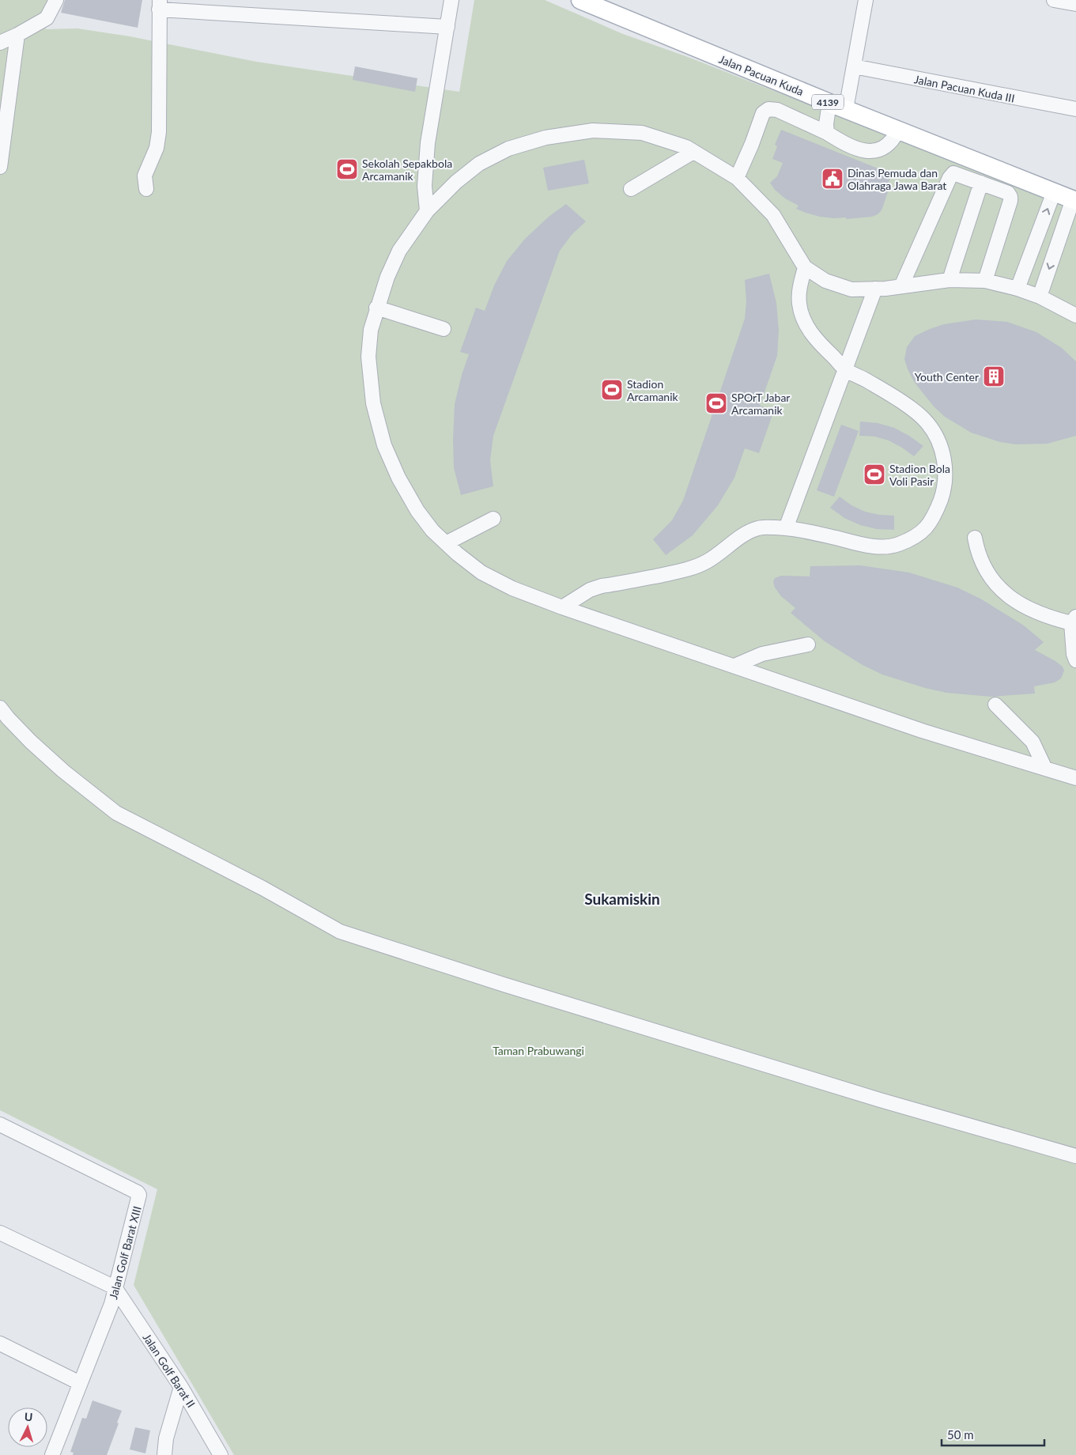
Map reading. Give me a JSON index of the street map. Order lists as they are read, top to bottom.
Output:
{
  "streets": {
    "main road": ["Jalan Pacuan Kuda", "4139"],
    "street": ["Jalan Pacuan Kuda III", "Jalan Golf Barat XIII", "Jalan Golf Barat II"]
  },
  "crossings": [
    ["Jalan Golf Barat XIII", "Jalan Golf Barat II"]
  ],
  "districts": ["Sukamiskin"],
  "parks": ["Taman Prabuwangi"],
  "places": {
    "sports": [
      "Sekolah Sepakbola Arcamanik",
      "Stadion Arcamanik",
      "SPOrT Jabar Arcamanik",
      "Stadion Bola Voli Pasir"
    ],
    "public building": ["Dinas Pemuda dan Olahraga Jawa Barat"],
    "building": ["Youth Center"]
  },
  "scale_bar": "50 m",
  "north": "top"
}
